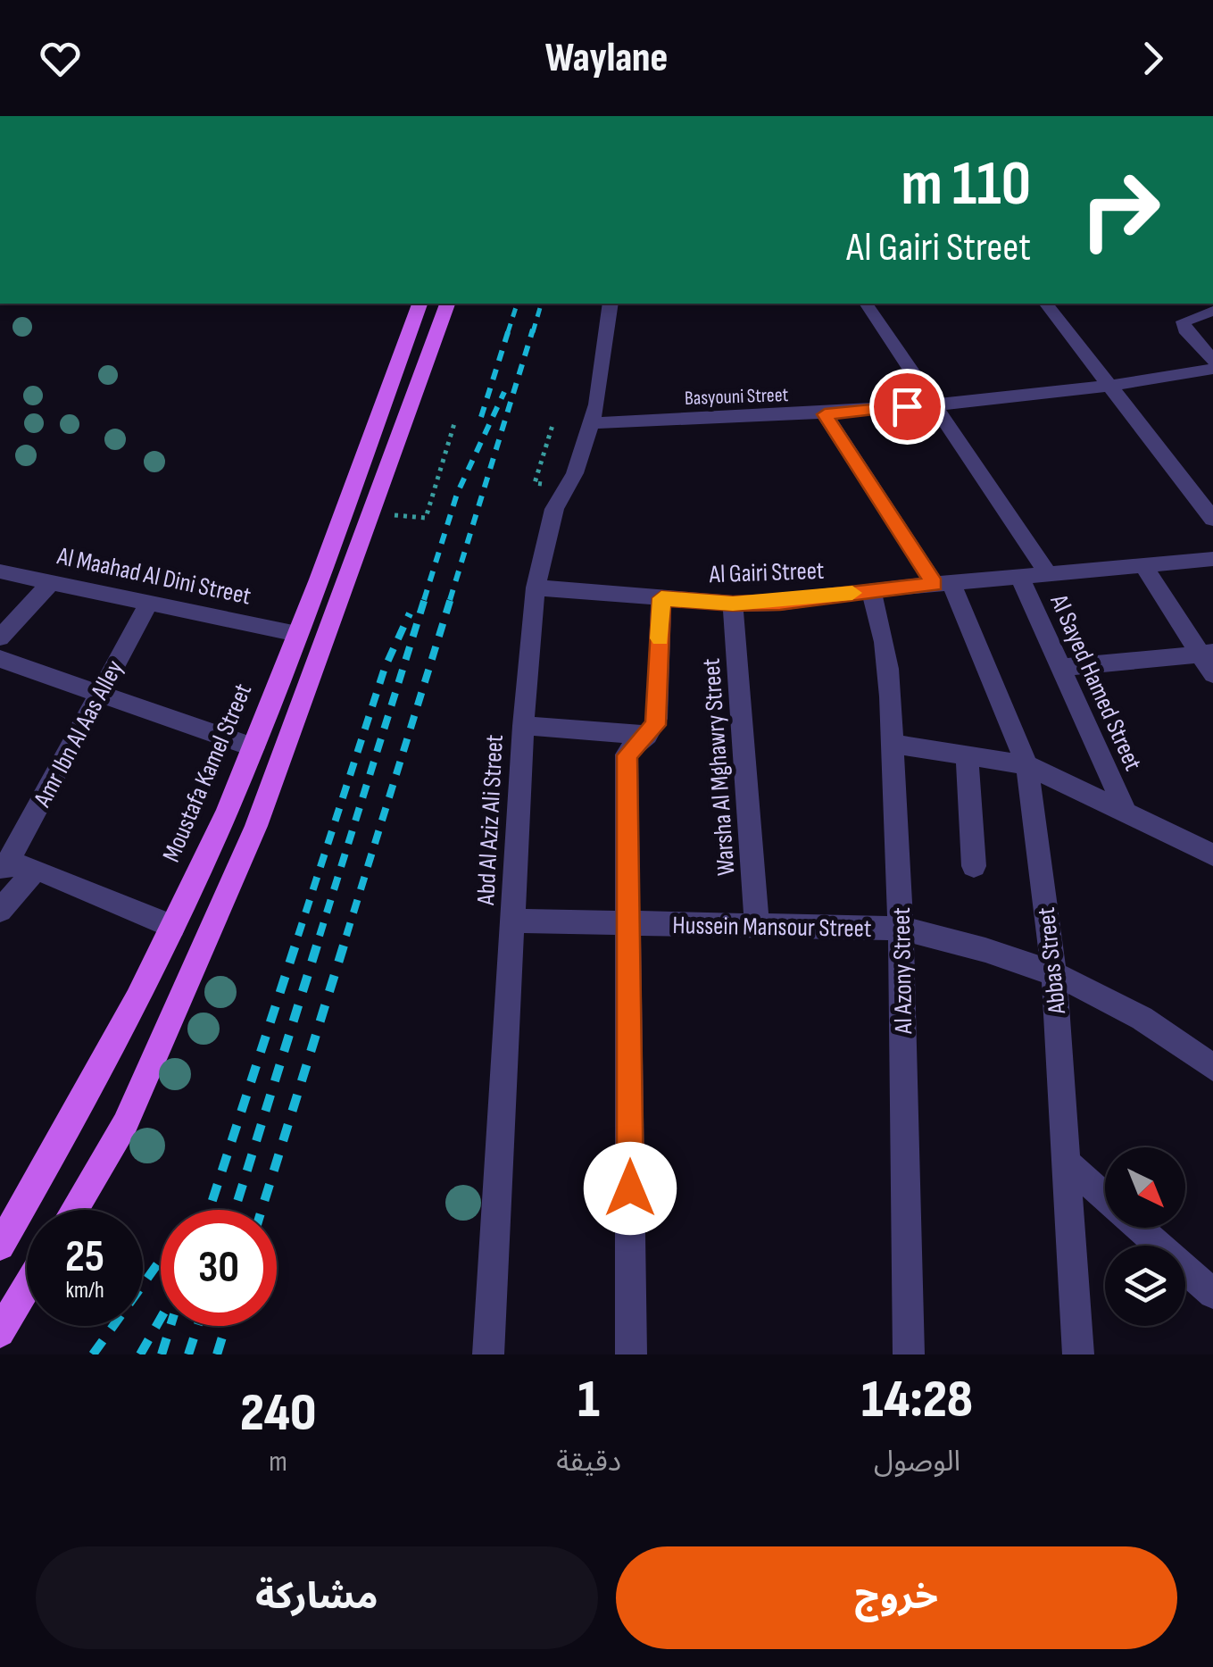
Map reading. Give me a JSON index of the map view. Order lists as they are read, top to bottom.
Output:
{
  "streets": {
    "main road": ["Moustafa Kamel Street"],
    "street": [
      "Basyouni Street",
      "Al Gairi Street",
      "Al Maahad Al Dini Street",
      "Al Sayed Hamed Street",
      "Amr Ibn Al Aas Alley",
      "Warsha Al Mghawry Street",
      "Abd Al Aziz Ali Street",
      "Hussein Mansour Street",
      "Abbas Street",
      "Al Azony Street"
    ]
  },
  "crossings": [
    ["Basyouni Street", "Abd Al Aziz Ali Street"],
    ["Basyouni Street", "Abbas Street"],
    ["Al Gairi Street", "Al Sayed Hamed Street"],
    ["Al Gairi Street", "Warsha Al Mghawry Street"],
    ["Al Gairi Street", "Abd Al Aziz Ali Street"],
    ["Al Gairi Street", "Abbas Street"],
    ["Al Gairi Street", "Al Azony Street"],
    ["Al Maahad Al Dini Street", "Amr Ibn Al Aas Alley"],
    ["Al Maahad Al Dini Street", "Moustafa Kamel Street"],
    ["Warsha Al Mghawry Street", "Hussein Mansour Street"],
    ["Abd Al Aziz Ali Street", "Hussein Mansour Street"],
    ["Hussein Mansour Street", "Abbas Street"],
    ["Hussein Mansour Street", "Al Azony Street"]
  ],
  "north": "bottom right",
  "page": {
    "header": "Waylane",
    "turn": ["110 m", "Al Gairi Street"],
    "speed": "25 km/h",
    "limit": "30",
    "eta": [
      "14:28",
      "الوصول",
      "1",
      "دقيقة",
      "240",
      "m"
    ],
    "buttons": ["خروج", "مشاركة"]
  }
}
